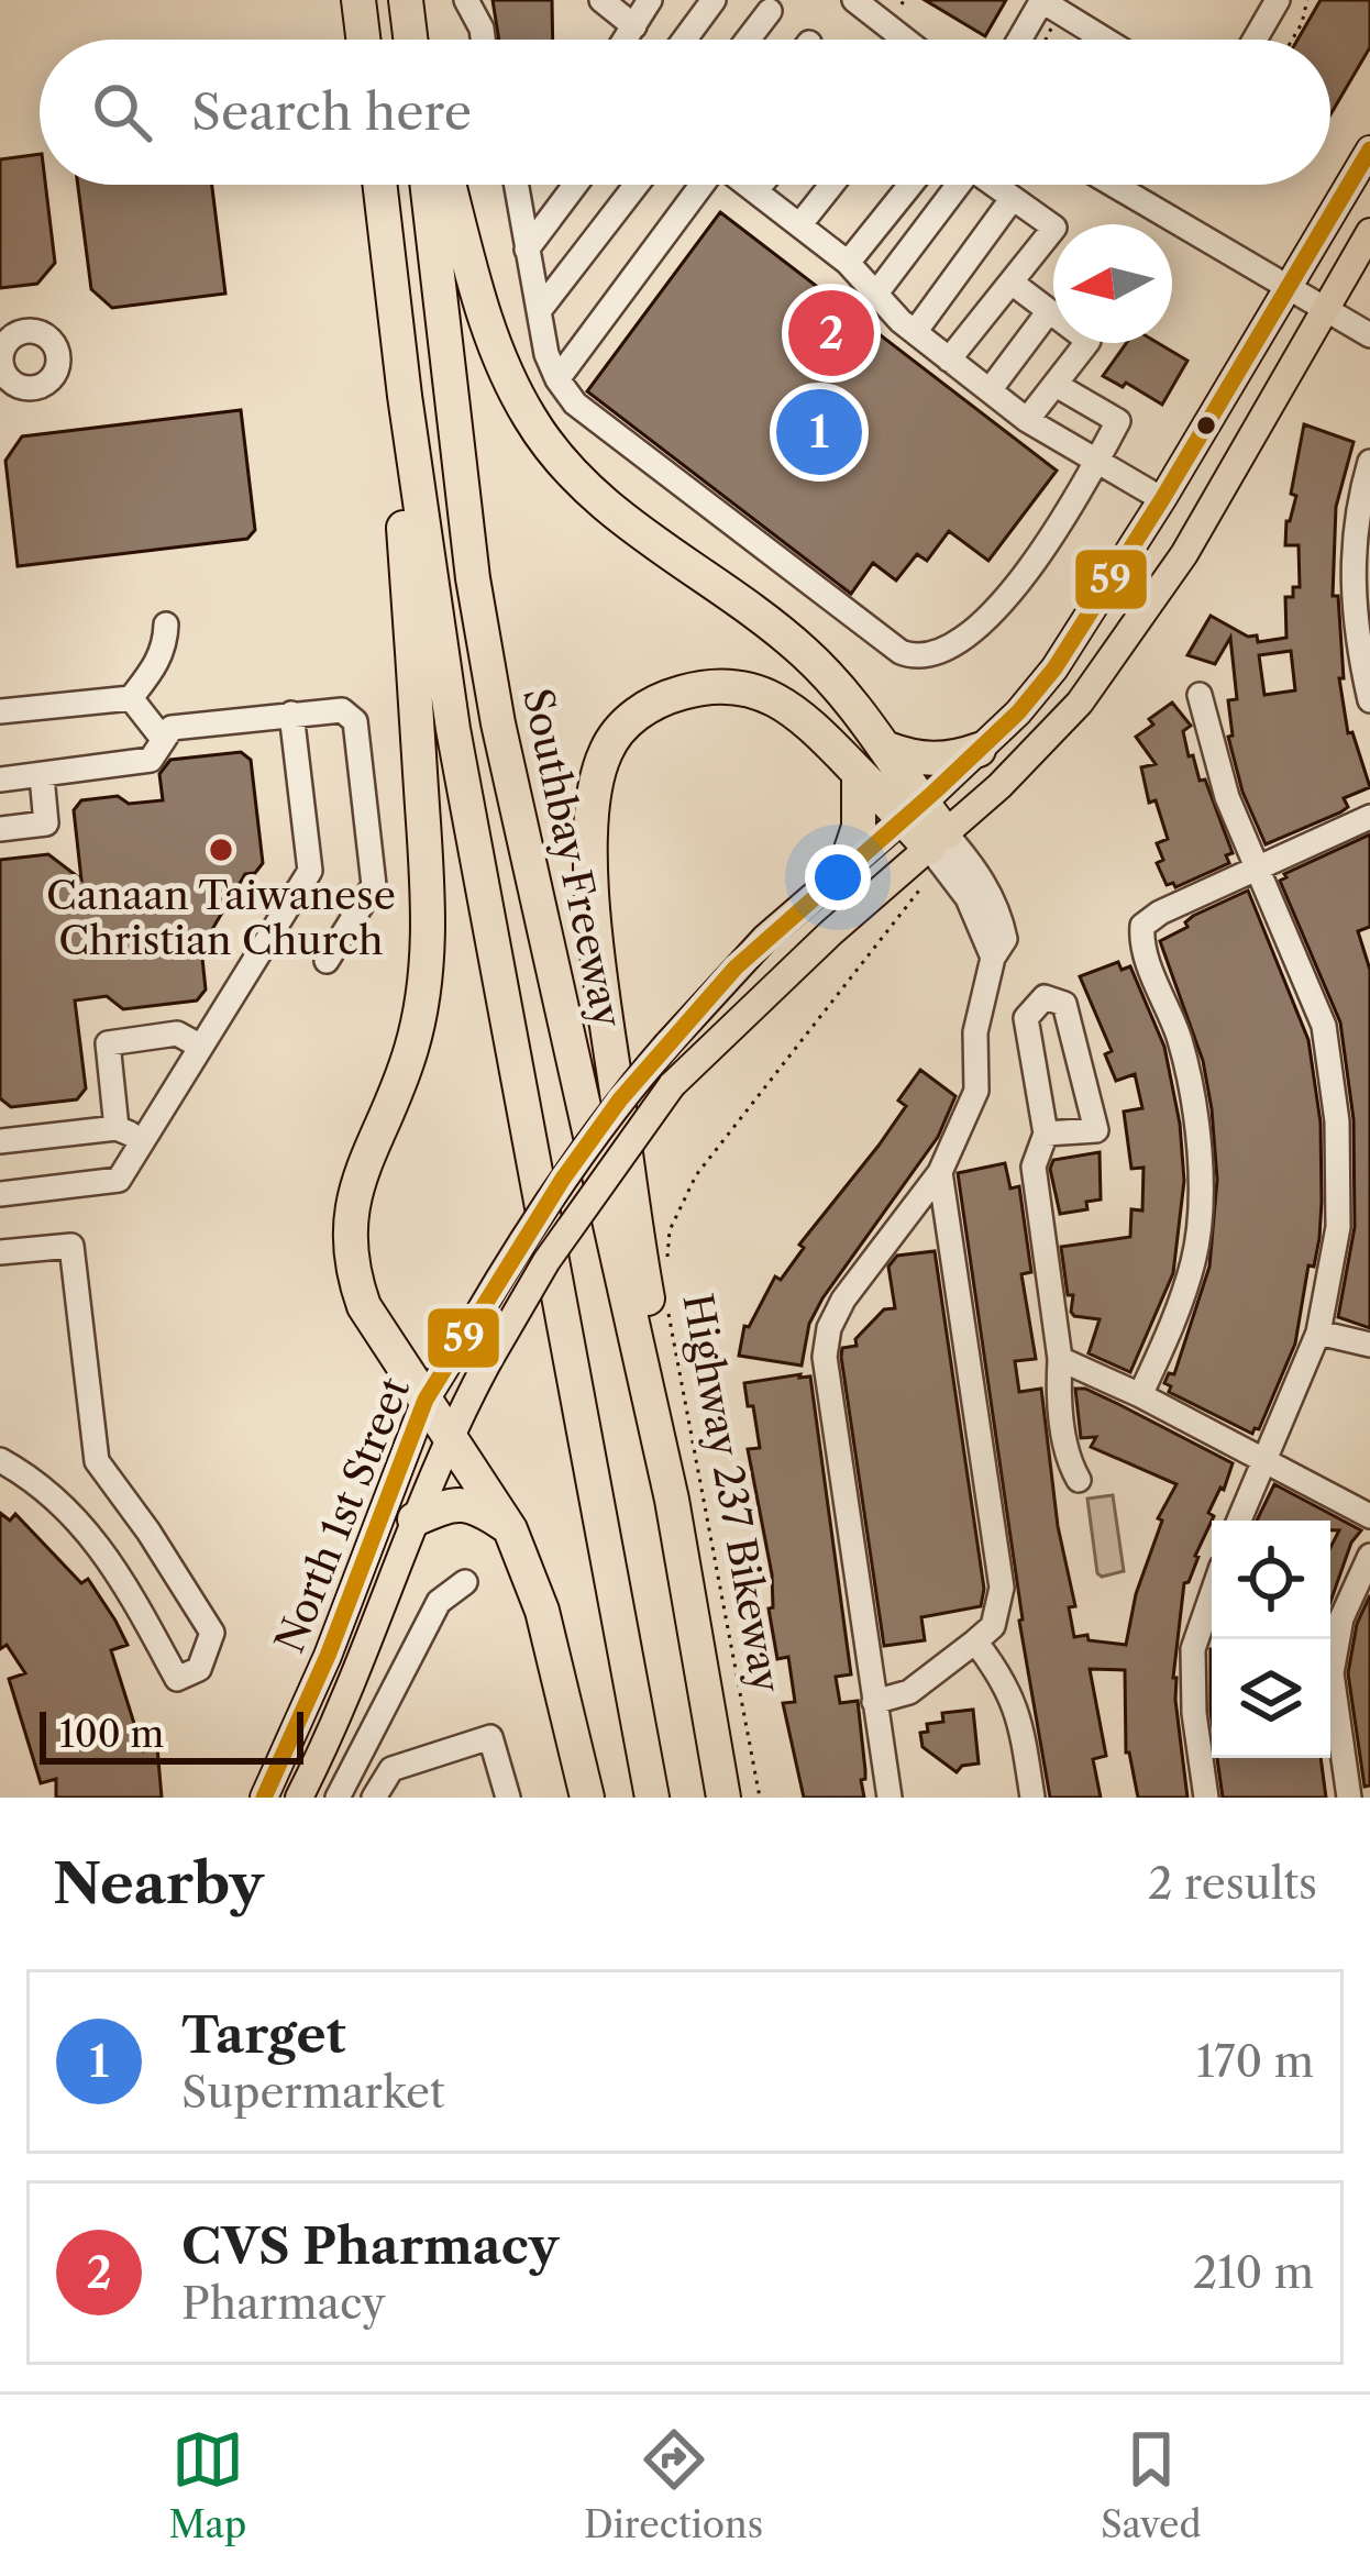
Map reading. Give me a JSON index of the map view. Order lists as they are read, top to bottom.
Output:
{
  "streets": {
    "highway": ["Southbay Freeway"],
    "main road": ["North 1st Street"],
    "path": ["Highway 237 Bikeway"]
  },
  "places": ["Canaan Taiwanese Christian Church"],
  "lines": ["transit line 59"],
  "scale_bar": "100 m",
  "north": "left",
  "page": {
    "search": "Search here",
    "pins": ["2", "1"],
    "scale": "100 m",
    "heading": ["Nearby", "2 results"],
    "list": [
      {
        "mark": "1",
        "name": "Target",
        "note": "Supermarket",
        "value": "170 m"
      },
      {
        "mark": "2",
        "name": "CVS Pharmacy",
        "note": "Pharmacy",
        "value": "210 m"
      }
    ],
    "nav": ["Map", "Directions", "Saved"]
  }
}
